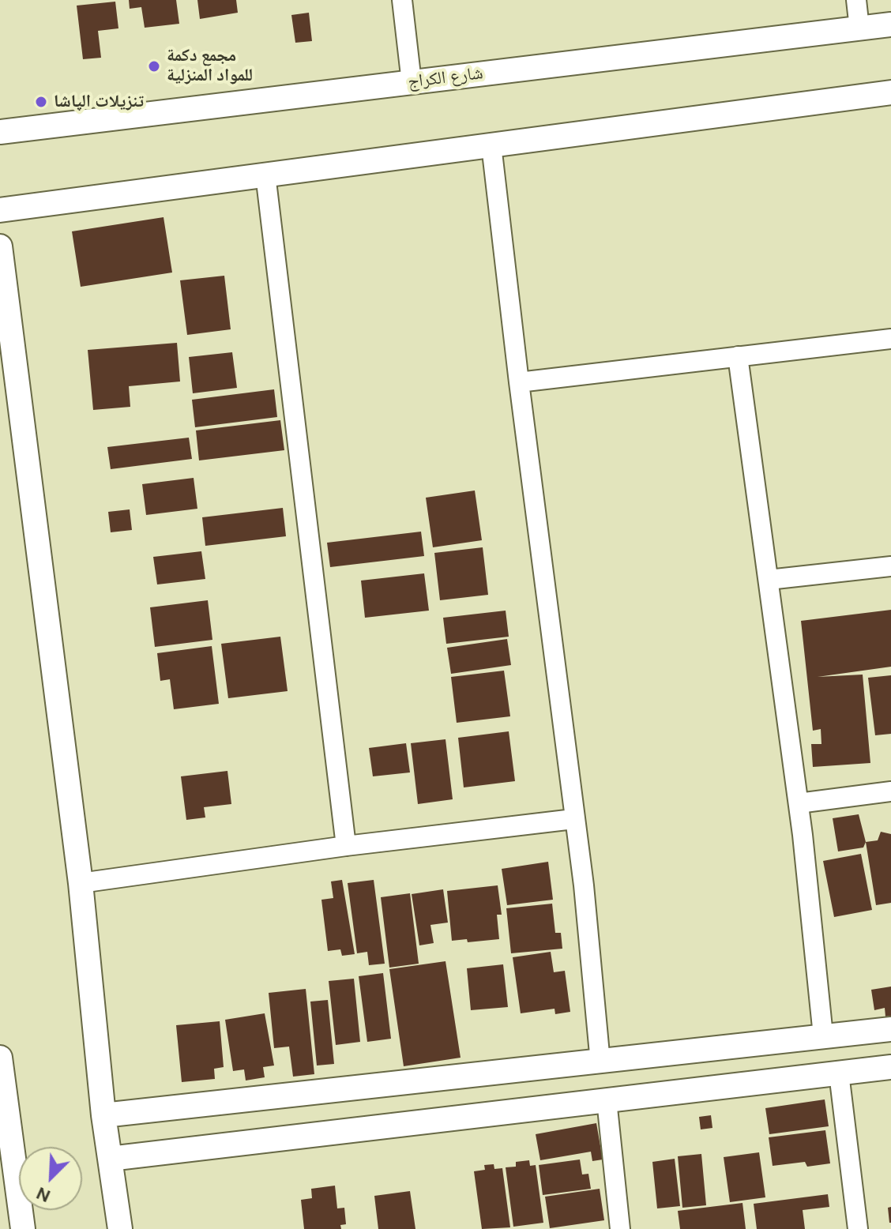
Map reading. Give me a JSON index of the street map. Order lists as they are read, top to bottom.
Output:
{
  "streets": {
    "street": ["شارع الكراج"]
  },
  "places": ["مجمع دكمة للمواد المنزلية", "تنزيلات الپاشا"],
  "north": "bottom left"
}
